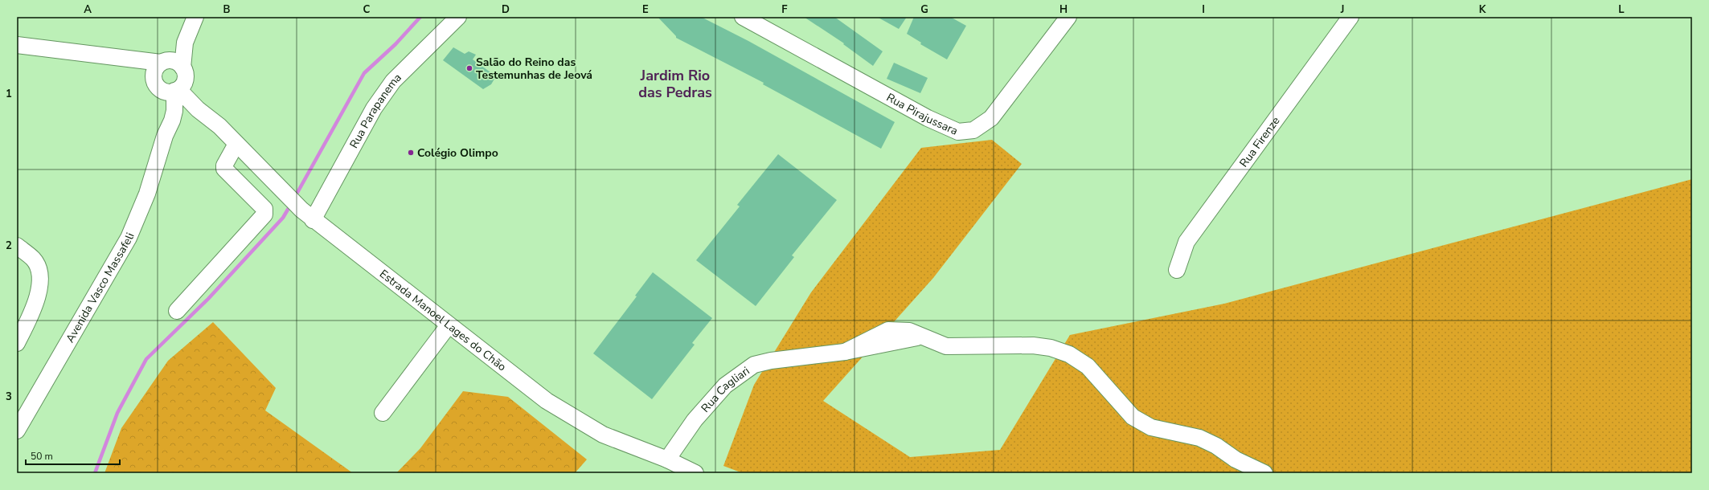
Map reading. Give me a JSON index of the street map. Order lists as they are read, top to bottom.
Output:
{
  "streets": {
    "street": [
      "Rua Parapanema",
      "Rua Pirajussara",
      "Rua Firenze",
      "Avenida Vasco Massafeli",
      "Estrada Manoel Lages do Chão",
      "Rua Cagliari"
    ]
  },
  "crossings": [
    ["Rua Parapanema", "Estrada Manoel Lages do Chão"],
    ["Avenida Vasco Massafeli", "Estrada Manoel Lages do Chão"],
    ["Estrada Manoel Lages do Chão", "Rua Cagliari"]
  ],
  "districts": ["Jardim Rio das Pedras"],
  "places": ["Salão do Reino das Testemunhas de Jeová", "Colégio Olimpo"],
  "scale_bar": "50 m",
  "grid": {
    "columns": [
      "A",
      "B",
      "C",
      "D",
      "E",
      "F",
      "G",
      "H",
      "I",
      "J",
      "K",
      "L"
    ],
    "rows": ["1", "2", "3"]
  }
}
